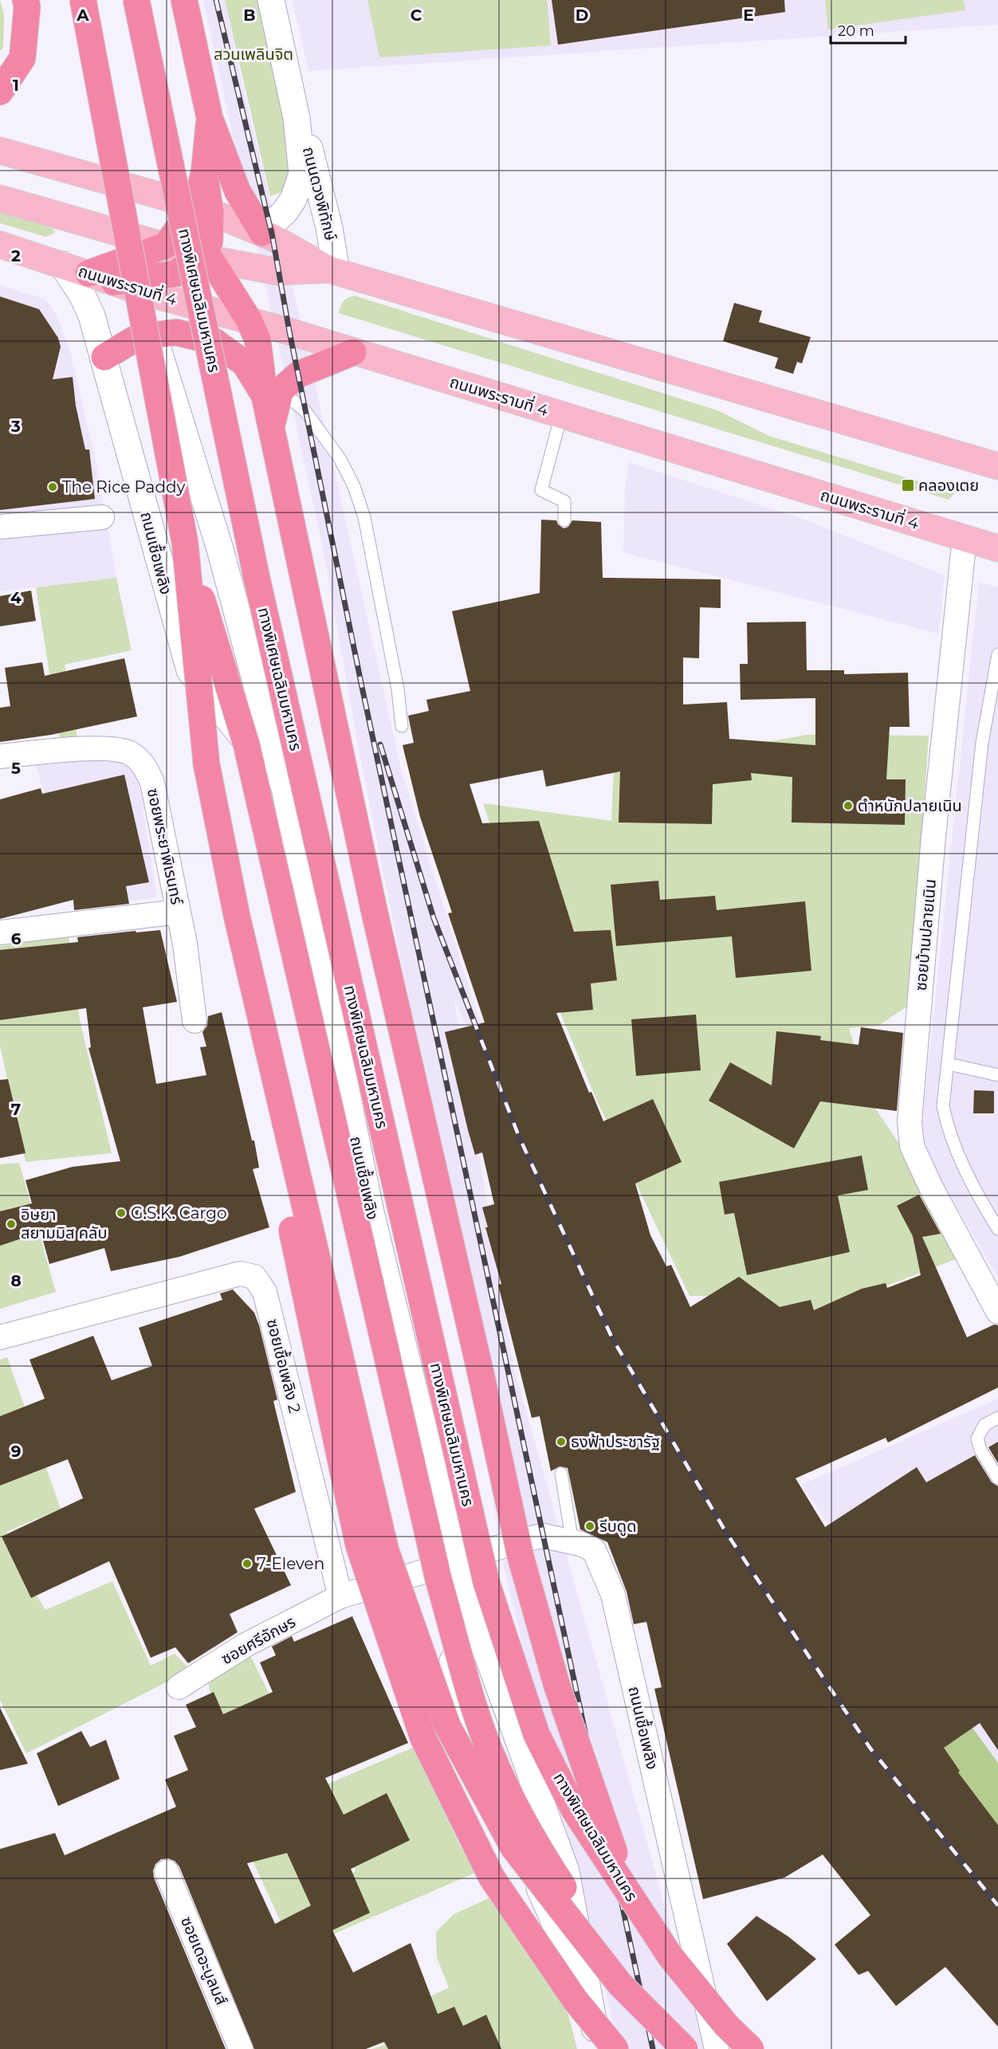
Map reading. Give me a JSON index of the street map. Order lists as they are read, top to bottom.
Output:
{
  "streets": {
    "highway": ["ทางพิเศษเฉลิมมหานคร"],
    "main road": ["ถนนพระรามที่ 4"],
    "street": [
      "ถนนดวงพิทักษ์",
      "ถนนเชื้อเพลิง",
      "ซอยพระยาพิเรนทร์",
      "ซอยบ้านปลายเนิน",
      "ซอยเชื้อเพลิง 2",
      "ซอยศรีอักษร",
      "ซอยเดอะบูลมส์"
    ]
  },
  "crossings": [
    ["ถนนพระรามที่ 4", "ถนนเชื้อเพลิง"],
    ["ถนนพระรามที่ 4", "ซอยบ้านปลายเนิน"],
    ["ซอยเชื้อเพลิง 2", "ซอยศรีอักษร"]
  ],
  "parks": ["สวนเพลินจิต"],
  "places": {
    "transit": ["คลองเตย"],
    "other": [
      "The Rice Paddy",
      "ตำหนักปลายเนิน",
      "G.S.K. Cargo",
      "อิษยา สยามมิส คลับ",
      "ธงฟ้าประชารัฐ",
      "รีบดูด",
      "7-Eleven"
    ]
  },
  "scale_bar": "20 m",
  "grid": {
    "columns": [
      "A",
      "B",
      "C",
      "D",
      "E"
    ],
    "rows": [
      "1",
      "2",
      "3",
      "4",
      "5",
      "6",
      "7",
      "8",
      "9"
    ]
  }
}
